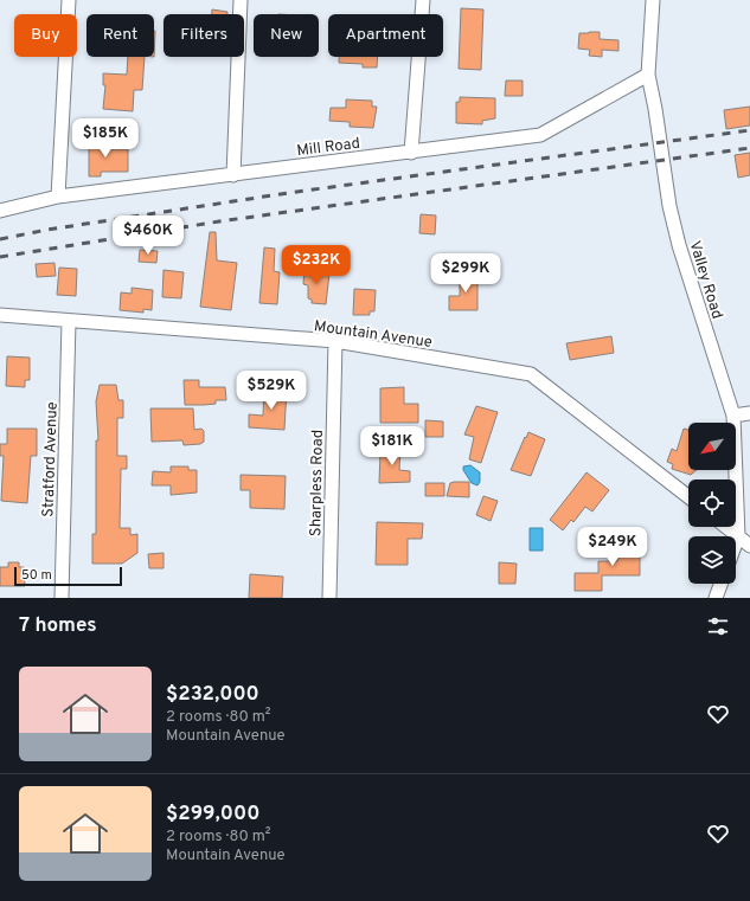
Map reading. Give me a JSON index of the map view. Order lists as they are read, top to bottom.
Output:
{
  "streets": {
    "street": [
      "Mill Road",
      "Valley Road",
      "Mountain Avenue",
      "Stratford Avenue",
      "Sharpless Road"
    ]
  },
  "crossings": [
    ["Mill Road", "Valley Road"],
    ["Mountain Avenue", "Stratford Avenue"],
    ["Mountain Avenue", "Sharpless Road"]
  ],
  "scale_bar": "50 m",
  "north": "bottom left",
  "page": {
    "chip": [
      "Buy",
      "Rent",
      "Filters",
      "New",
      "Apartment"
    ],
    "price": [
      "$185K",
      "$460K",
      "$232K",
      "$299K",
      "$529K",
      "$181K",
      "$249K"
    ],
    "scale": "50 m",
    "heading": "7 homes",
    "list": [
      {
        "name": "$232,000",
        "note": "2 rooms · 80 m² · Mountain Avenue"
      },
      {
        "name": "$299,000",
        "note": "2 rooms · 80 m² · Mountain Avenue"
      }
    ]
  }
}
